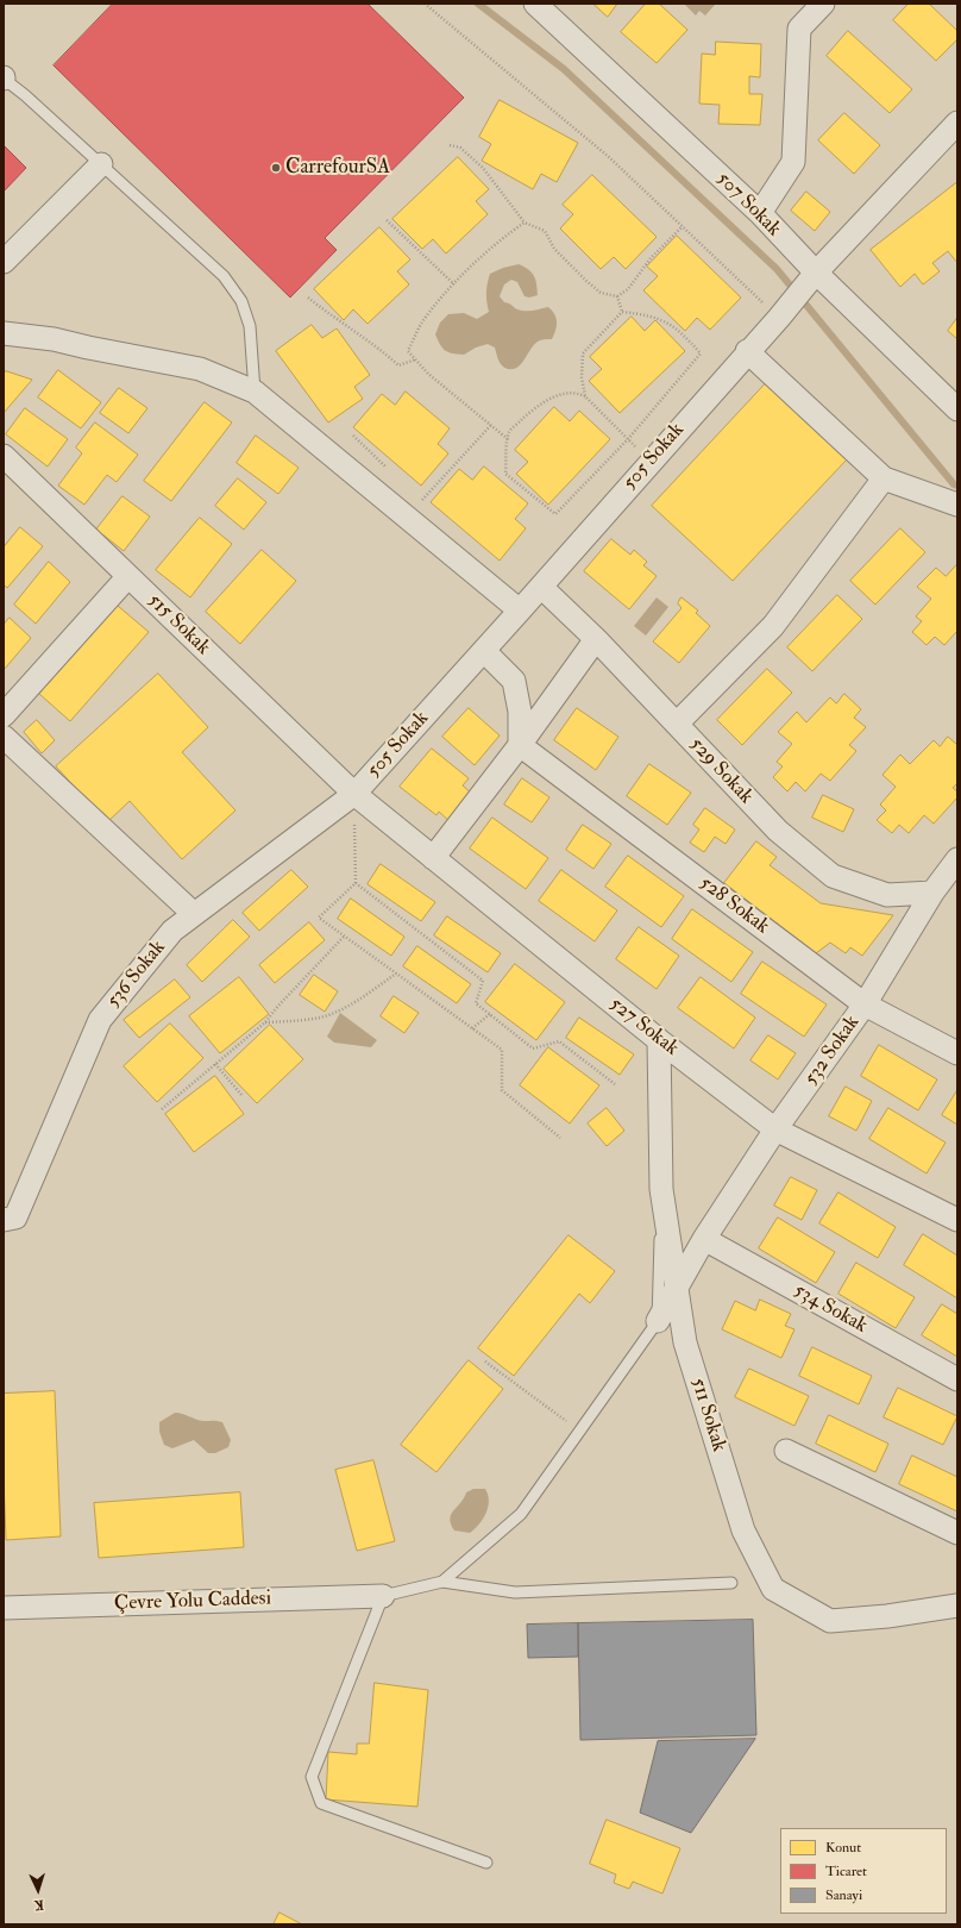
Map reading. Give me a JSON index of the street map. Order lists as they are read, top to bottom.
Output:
{
  "streets": {
    "street": [
      "507 Sokak",
      "505 Sokak",
      "515 Sokak",
      "529 Sokak",
      "528 Sokak",
      "536 Sokak",
      "527 Sokak",
      "532 Sokak",
      "534 Sokak",
      "511 Sokak",
      "Çevre Yolu Caddesi"
    ]
  },
  "crossings": [
    ["507 Sokak", "505 Sokak"],
    ["505 Sokak", "515 Sokak"],
    ["505 Sokak", "529 Sokak"],
    ["505 Sokak", "536 Sokak"],
    ["505 Sokak", "527 Sokak"],
    ["515 Sokak", "536 Sokak"],
    ["515 Sokak", "527 Sokak"],
    ["529 Sokak", "532 Sokak"],
    ["528 Sokak", "532 Sokak"],
    ["536 Sokak", "527 Sokak"],
    ["527 Sokak", "532 Sokak"],
    ["527 Sokak", "511 Sokak"],
    ["532 Sokak", "534 Sokak"],
    ["532 Sokak", "511 Sokak"]
  ],
  "places": ["CarrefourSA"],
  "legend": ["Konut", "Ticaret", "Sanayi"],
  "north": "bottom"
}
